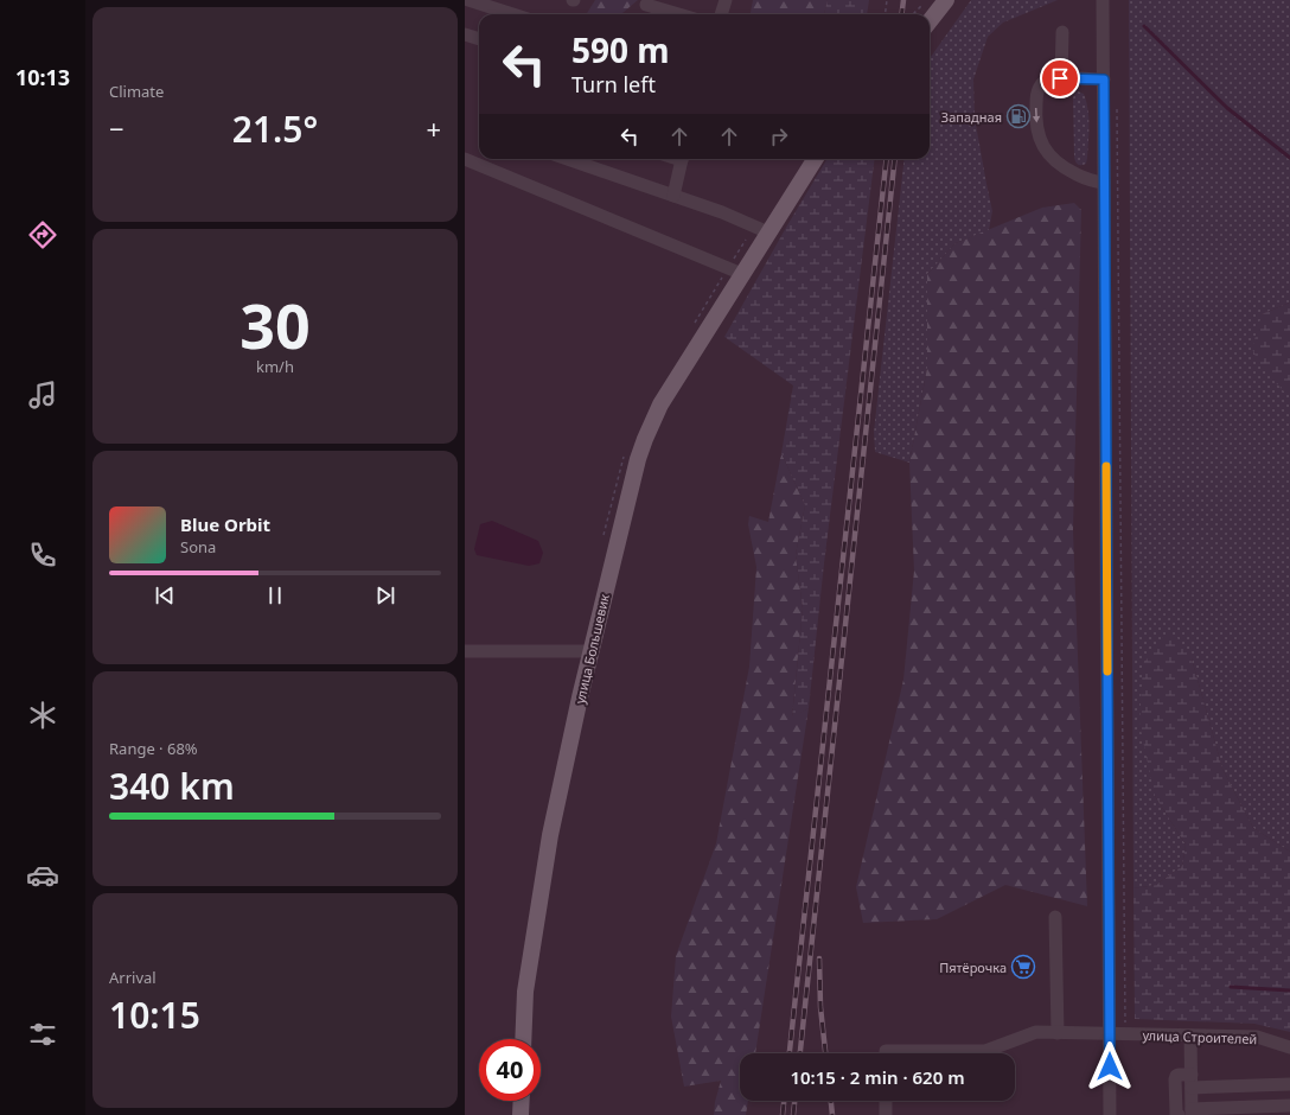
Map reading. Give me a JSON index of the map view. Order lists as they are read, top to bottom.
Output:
{
  "streets": {
    "main road": ["улица Большевик"],
    "street": ["улица Строителей"]
  },
  "places": {
    "fuel station": ["Западная"],
    "supermarket": ["Пятёрочка"]
  },
  "page": {
    "tabs": "10:13",
    "tile": [
      "Climate",
      ["30", "km/h"],
      ["Range · 68%", "340 km"],
      ["Arrival", "10:15"]
    ],
    "turn": ["590 m", "Turn left"],
    "heat": ["−", "21.5°", "+"],
    "song": ["Blue Orbit", "Sona"],
    "limit": "40",
    "trip": "10:15 · 2 min · 620 m"
  }
}
